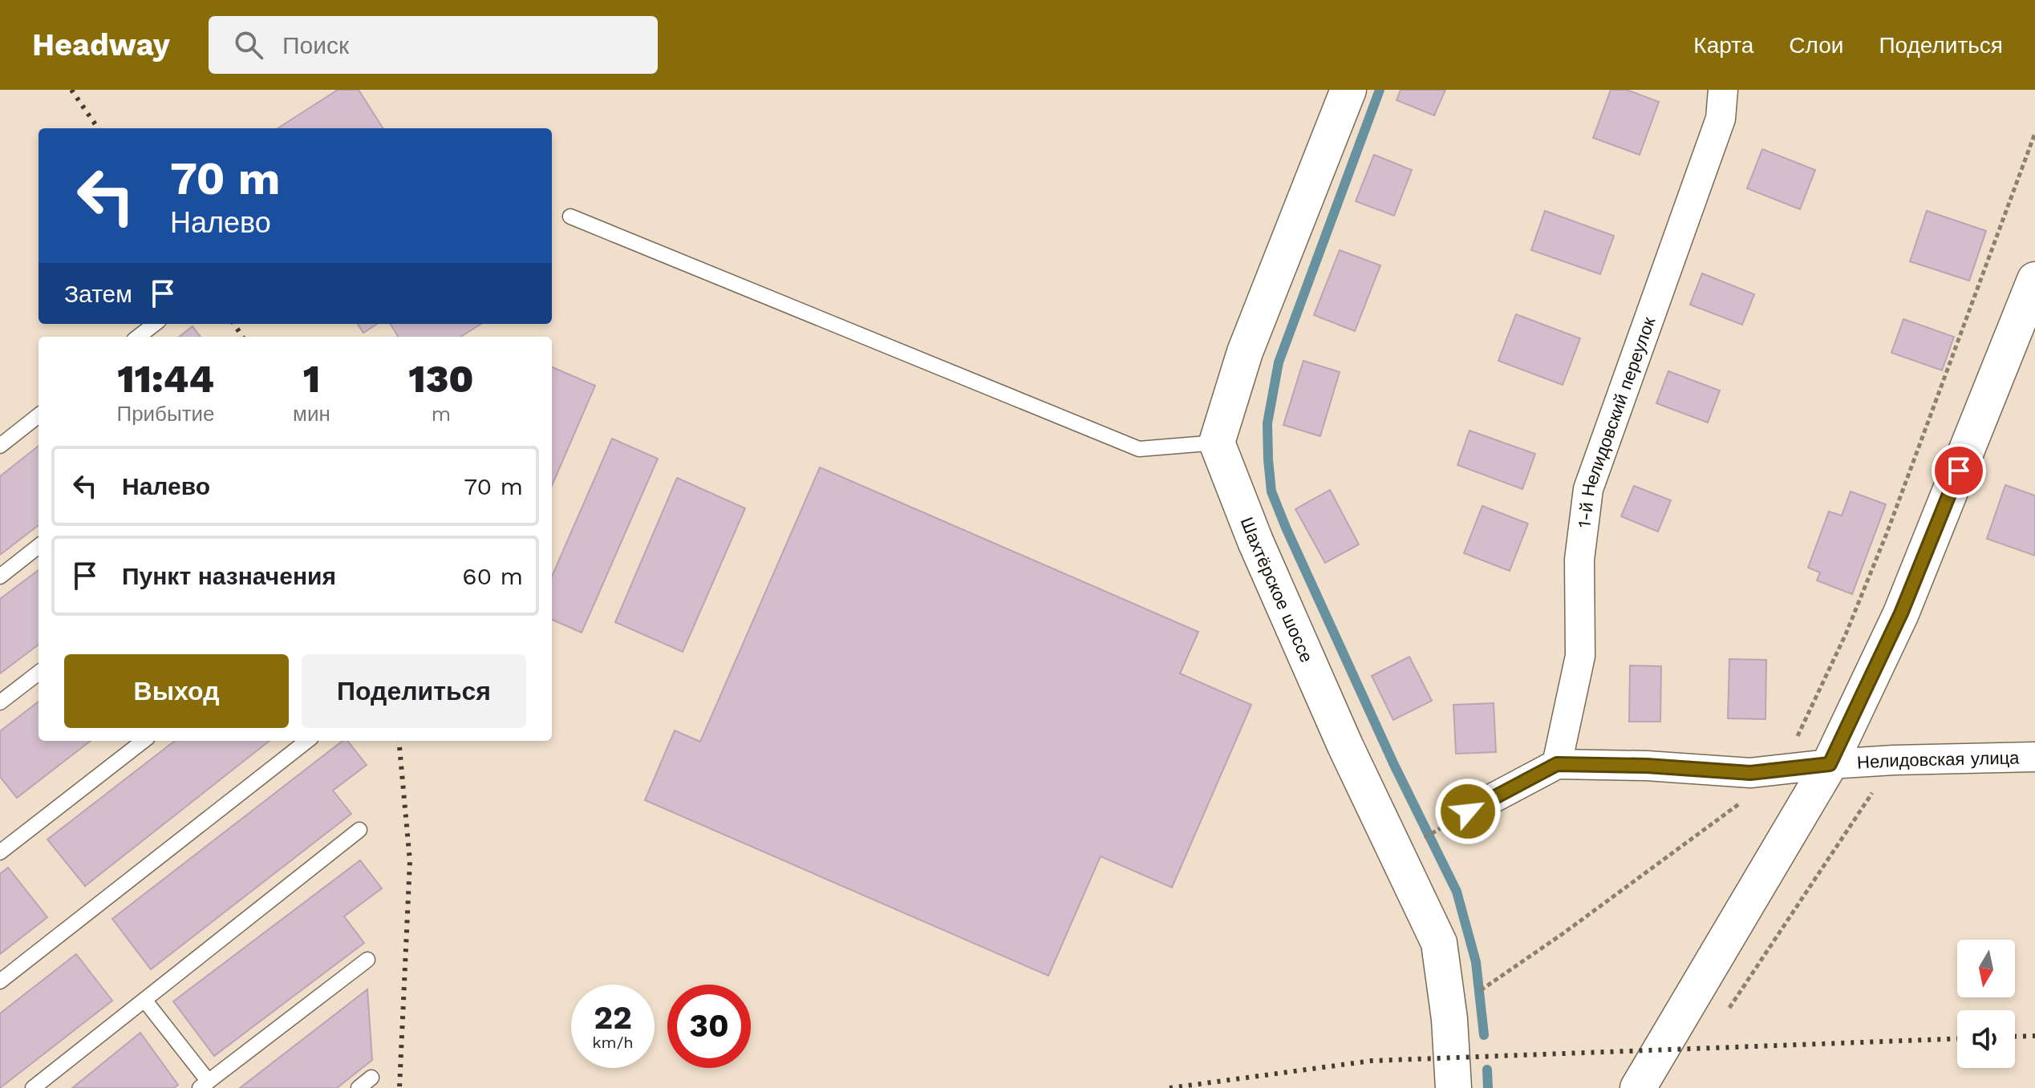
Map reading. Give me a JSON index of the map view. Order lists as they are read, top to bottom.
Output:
{
  "streets": {
    "street": ["1-й Нелидовский переулок", "Шахтёрское шоссе", "Нелидовская улица"]
  },
  "crossings": [
    ["1-й Нелидовский переулок", "Нелидовская улица"]
  ],
  "north": "bottom",
  "page": {
    "header": "Headway",
    "search": "Поиск",
    "nav": ["Карта", "Слои", "Поделиться"],
    "turn": ["70 m", "Налево"],
    "then": "Затем",
    "eta": [
      "11:44",
      "Прибытие",
      "1",
      "мин",
      "130",
      "m"
    ],
    "list": [
      {
        "name": "Налево",
        "value": "70 m"
      },
      {
        "name": "Пункт назначения",
        "value": "60 m"
      }
    ],
    "buttons": ["Выход", "Поделиться"],
    "speed": "22 km/h",
    "limit": "30"
  }
}
